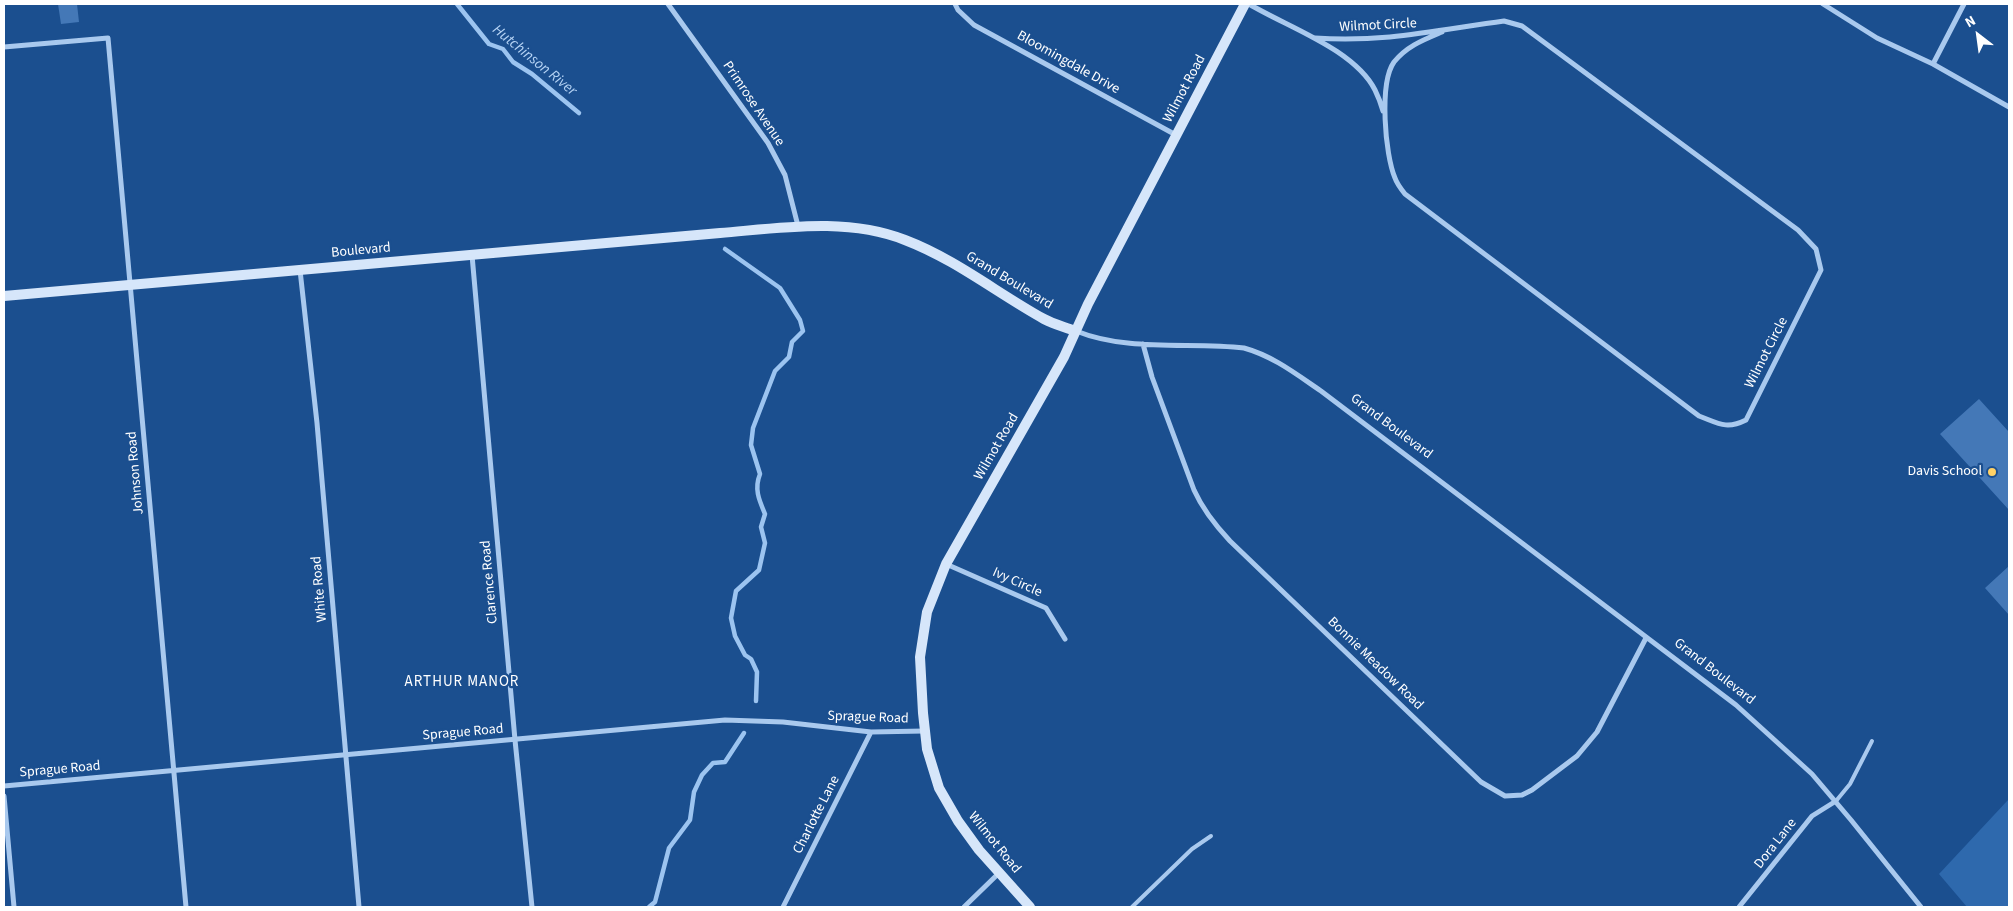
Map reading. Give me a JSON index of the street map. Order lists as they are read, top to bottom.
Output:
{
  "streets": {
    "street": [
      "Wilmot Circle",
      "Bloomingdale Drive",
      "Wilmot Road",
      "Primrose Avenue",
      "Boulevard",
      "Grand Boulevard",
      "Johnson Road",
      "Clarence Road",
      "Ivy Circle",
      "White Road",
      "Bonnie Meadow Road",
      "Sprague Road",
      "Charlotte Lane",
      "Dora Lane"
    ]
  },
  "crossings": [
    ["Bloomingdale Drive", "Wilmot Road"],
    ["Wilmot Road", "Grand Boulevard"],
    ["Wilmot Road", "Ivy Circle"],
    ["Wilmot Road", "Sprague Road"],
    ["Primrose Avenue", "Grand Boulevard"],
    ["Boulevard", "Grand Boulevard"],
    ["Boulevard", "Johnson Road"],
    ["Boulevard", "Clarence Road"],
    ["Boulevard", "White Road"],
    ["Grand Boulevard", "Bonnie Meadow Road"],
    ["Grand Boulevard", "Dora Lane"],
    ["Johnson Road", "Sprague Road"],
    ["Clarence Road", "Sprague Road"],
    ["White Road", "Sprague Road"],
    ["Sprague Road", "Charlotte Lane"]
  ],
  "districts": ["ARTHUR MANOR"],
  "water": ["Hutchinson River"],
  "places": ["Davis School"],
  "north": "top left"
}
